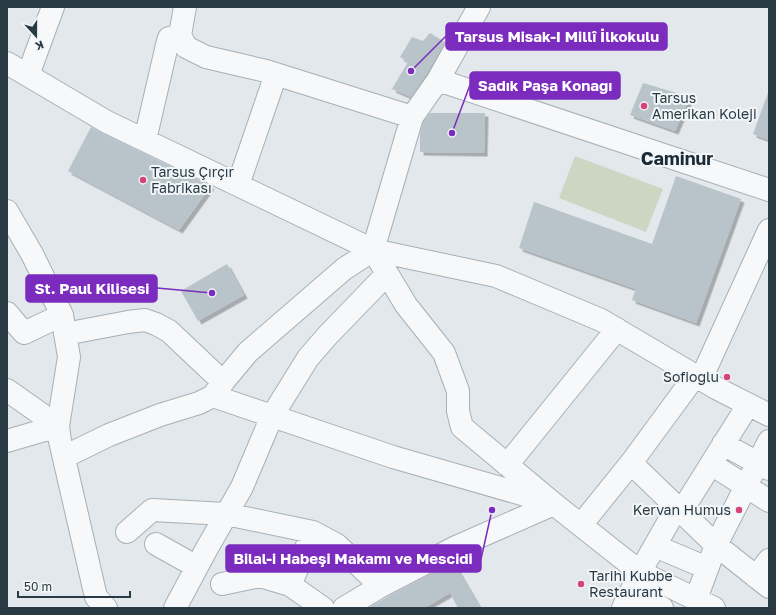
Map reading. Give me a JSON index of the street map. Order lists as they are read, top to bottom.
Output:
{
  "districts": ["Caminur"],
  "places": [
    "Tarsus Misak-I Millî İlkokulu",
    "Tarsus Amerikan Koleji",
    "Sadık Paşa Konağı",
    "Tarsus Çırçır Fabrikası",
    "St. Paul Kilisesi",
    "Sofioğlu",
    "Bilal-i Habeşi Makamı ve Mescidi",
    "Kervan Humus",
    "Tarihi Kubbe Restaurant"
  ],
  "scale_bar": "50 m",
  "north": "bottom"
}
